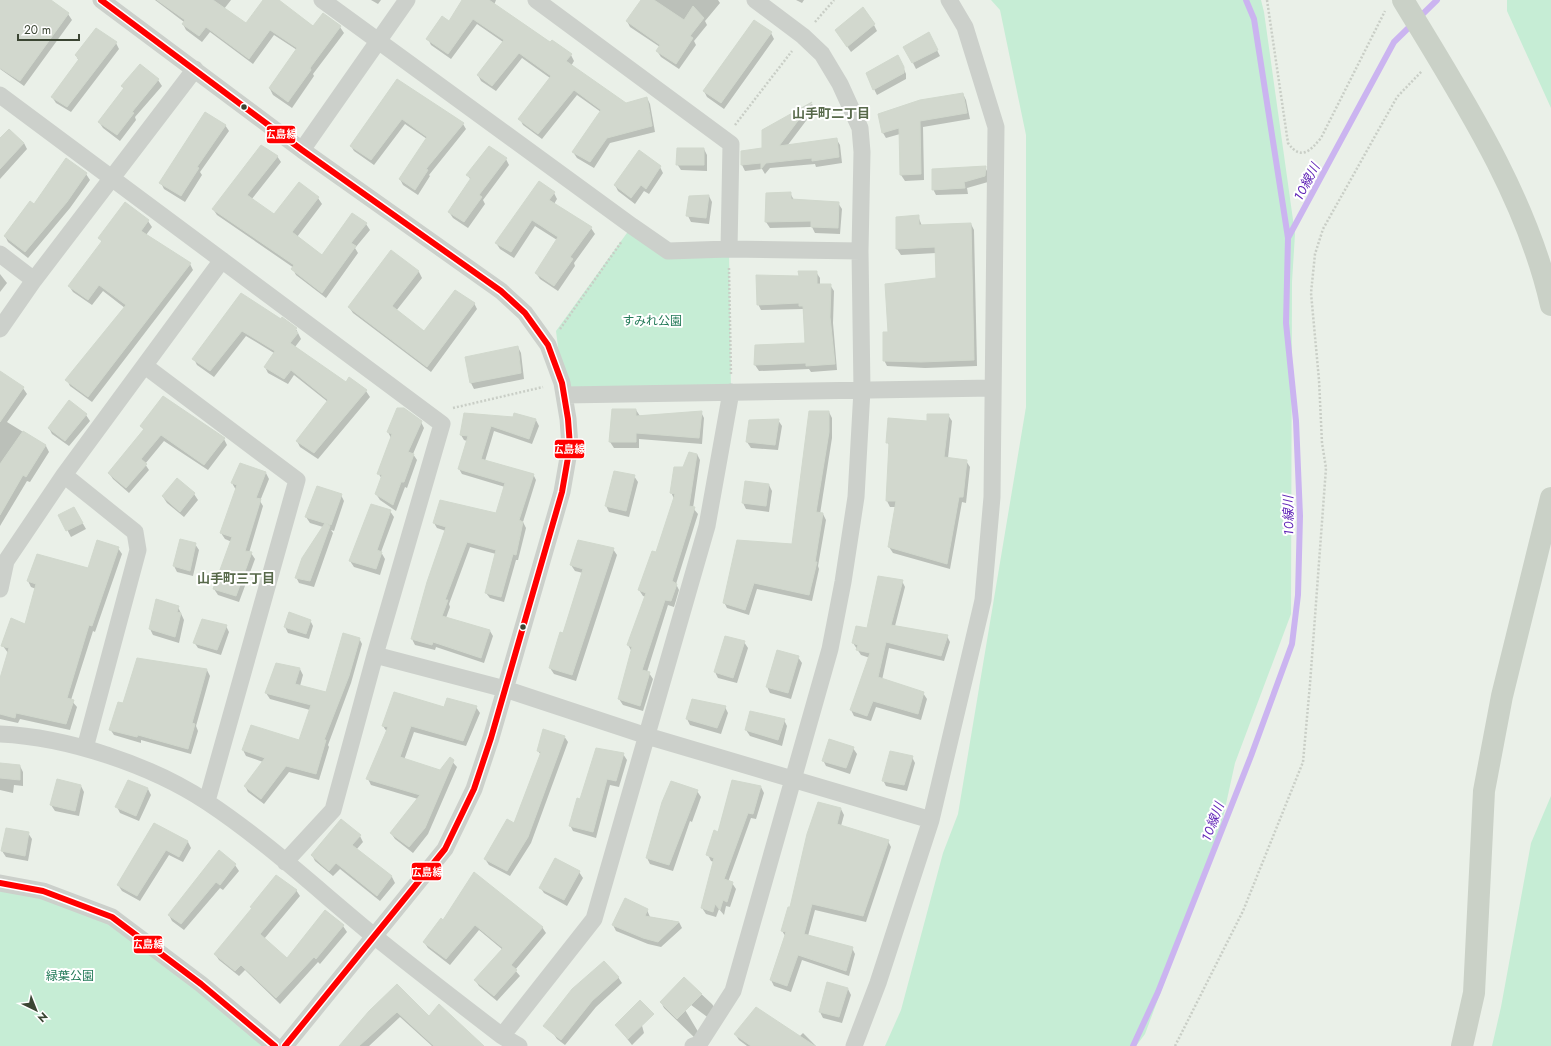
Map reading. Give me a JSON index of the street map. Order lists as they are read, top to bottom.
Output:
{
  "districts": ["山手町二丁目", "山手町三丁目"],
  "water": ["１０線川"],
  "parks": ["すみれ公園", "緑葉公園"],
  "lines": ["transit line 広島線"],
  "scale_bar": "20 m",
  "north": "bottom right"
}
